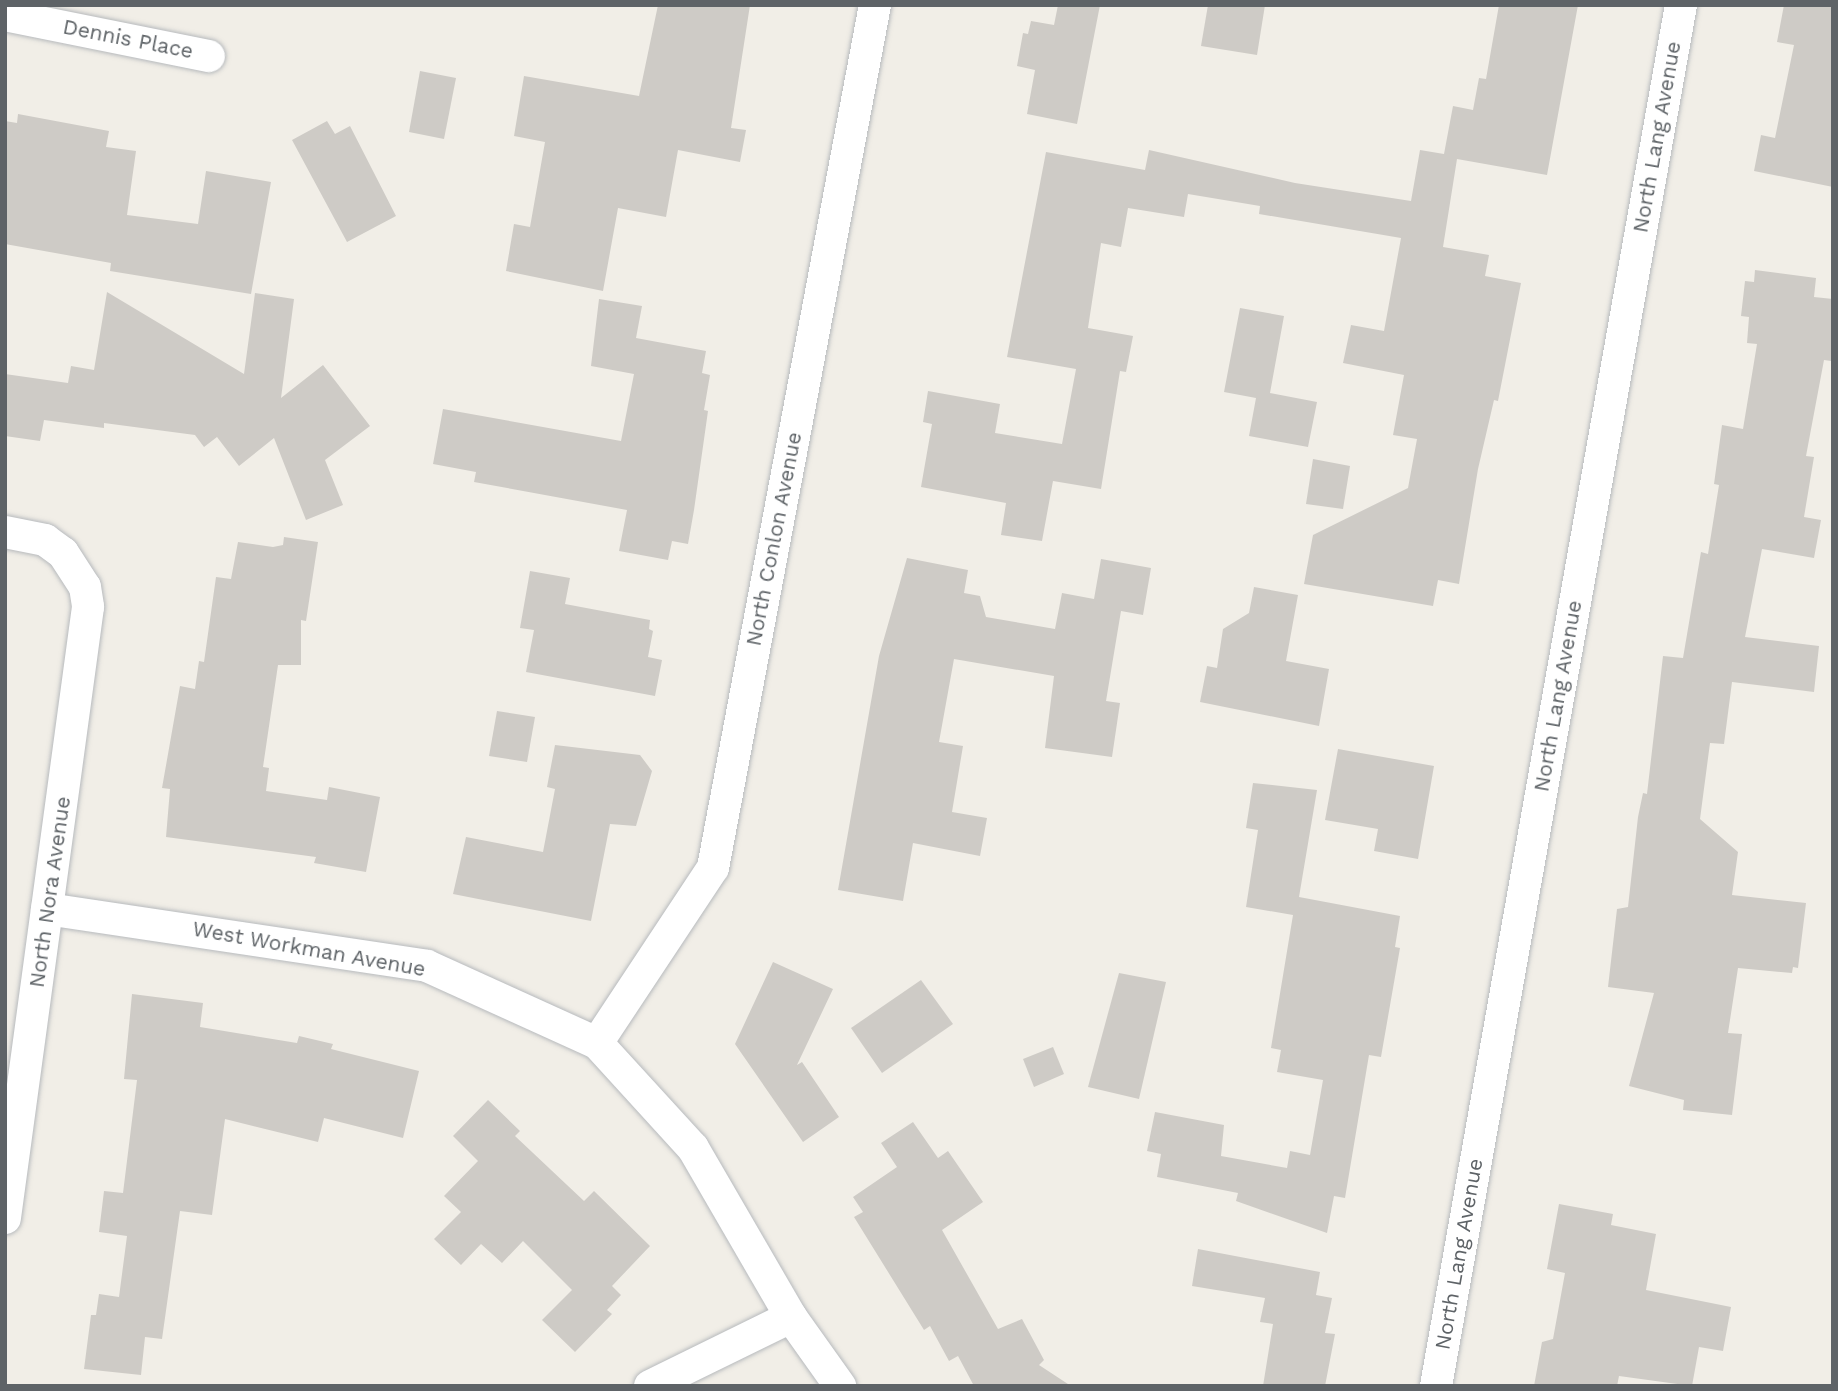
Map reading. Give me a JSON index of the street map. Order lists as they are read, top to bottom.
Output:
{
  "streets": {
    "street": [
      "Dennis Place",
      "North Lang Avenue",
      "North Conlon Avenue",
      "North Nora Avenue",
      "West Workman Avenue"
    ]
  },
  "crossings": [
    ["North Conlon Avenue", "West Workman Avenue"],
    ["North Nora Avenue", "West Workman Avenue"]
  ]
}
